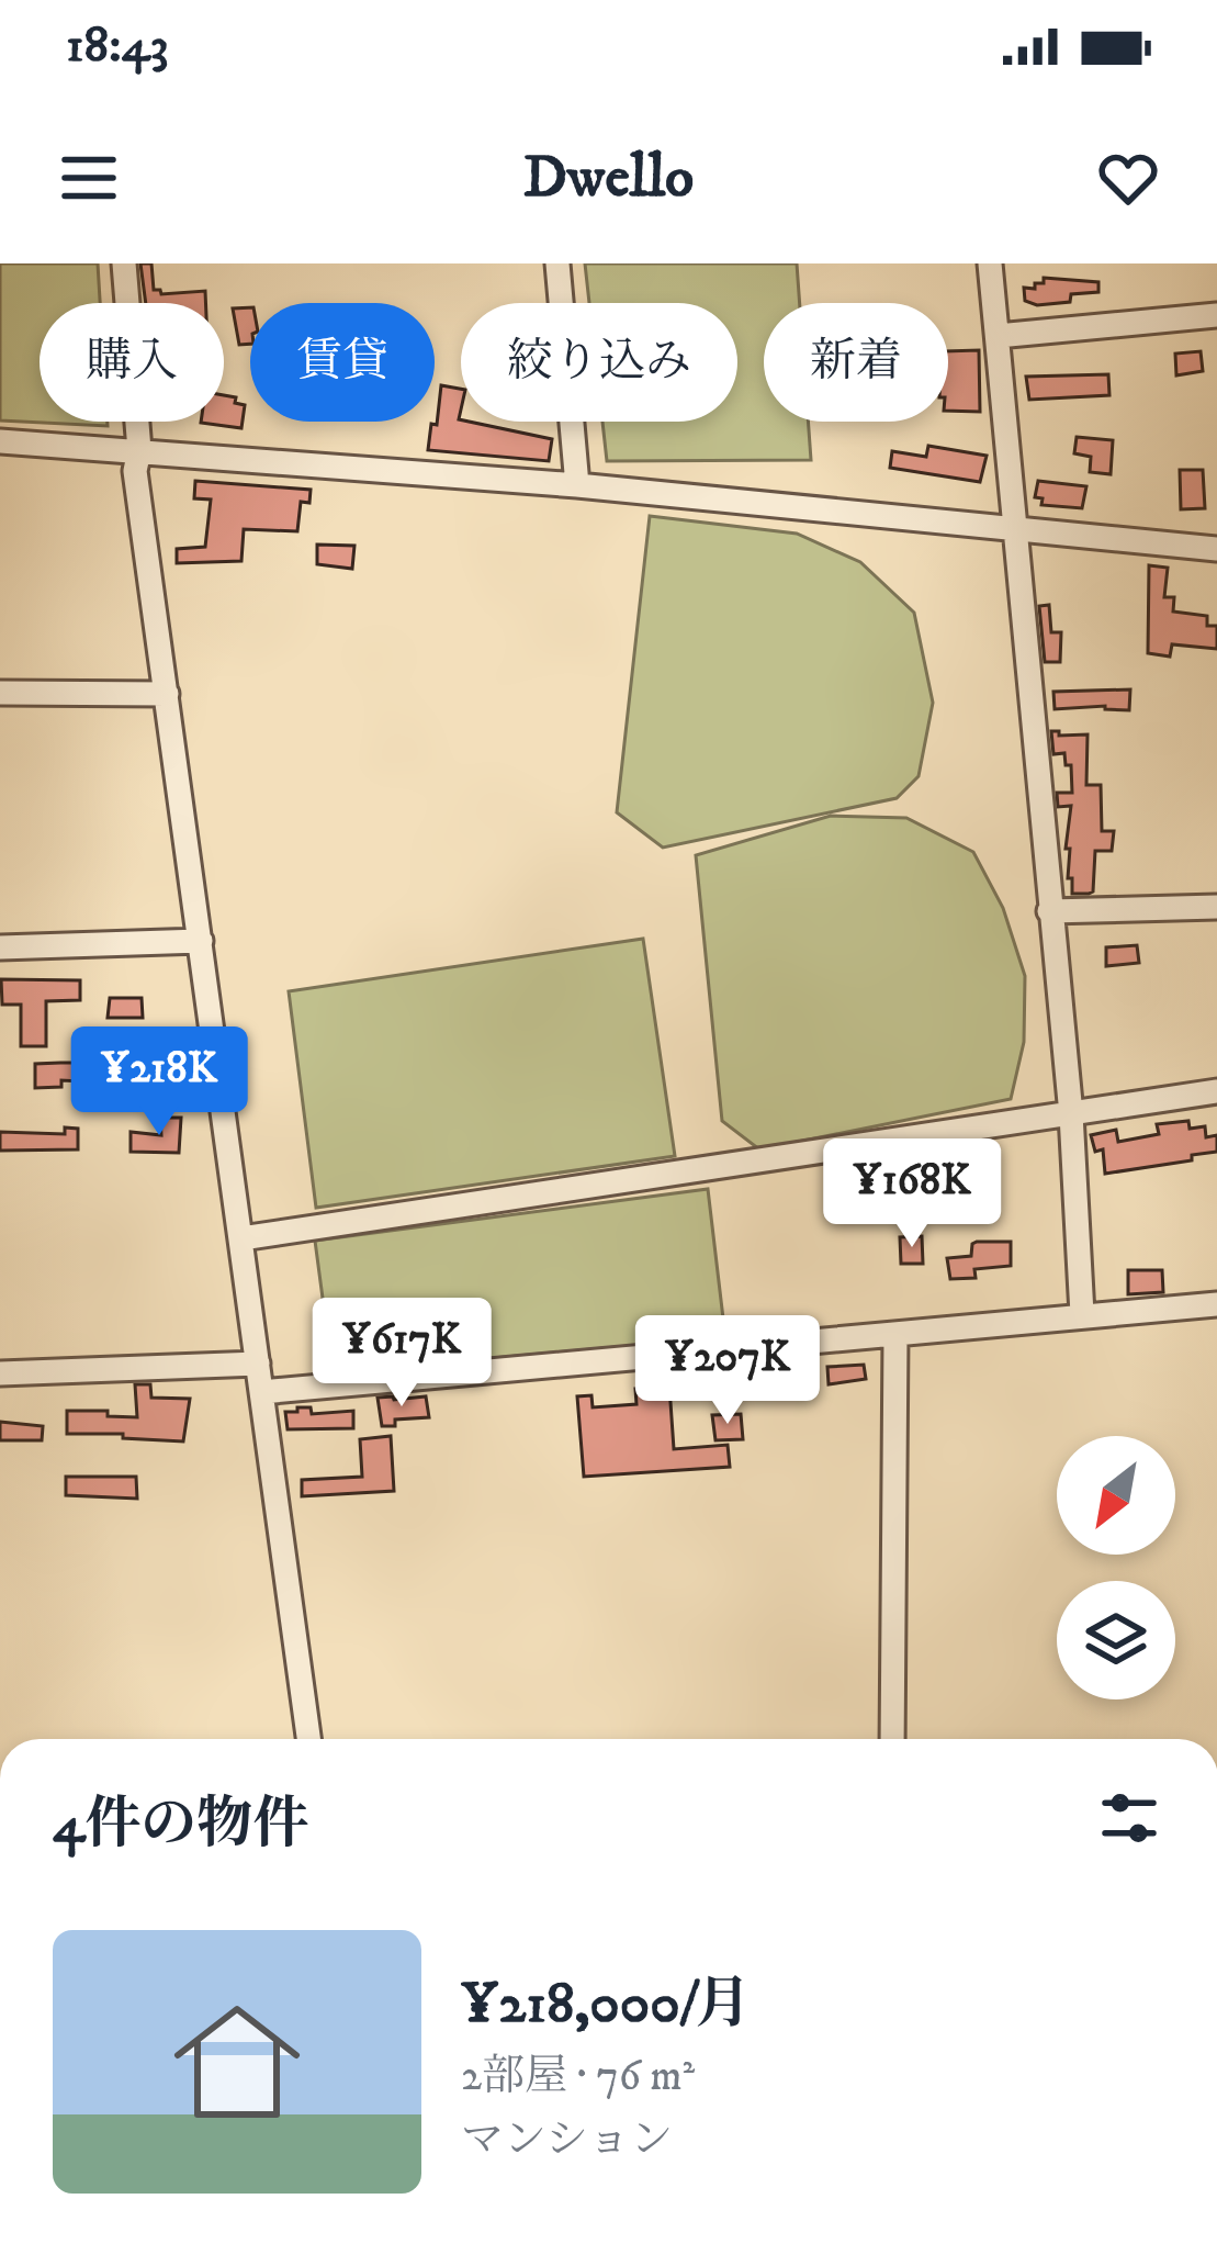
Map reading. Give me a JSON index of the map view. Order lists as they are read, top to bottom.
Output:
{
  "north": "bottom left",
  "page": {
    "status": "18:43",
    "header": "Dwello",
    "chip": [
      "購入",
      "賃貸",
      "絞り込み",
      "新着"
    ],
    "price": [
      "¥218K",
      "¥168K",
      "¥617K",
      "¥207K"
    ],
    "heading": "4件の物件",
    "list": [
      {
        "name": "¥218,000/月",
        "note": "2部屋 · 76 m² · マンション"
      }
    ]
  }
}
